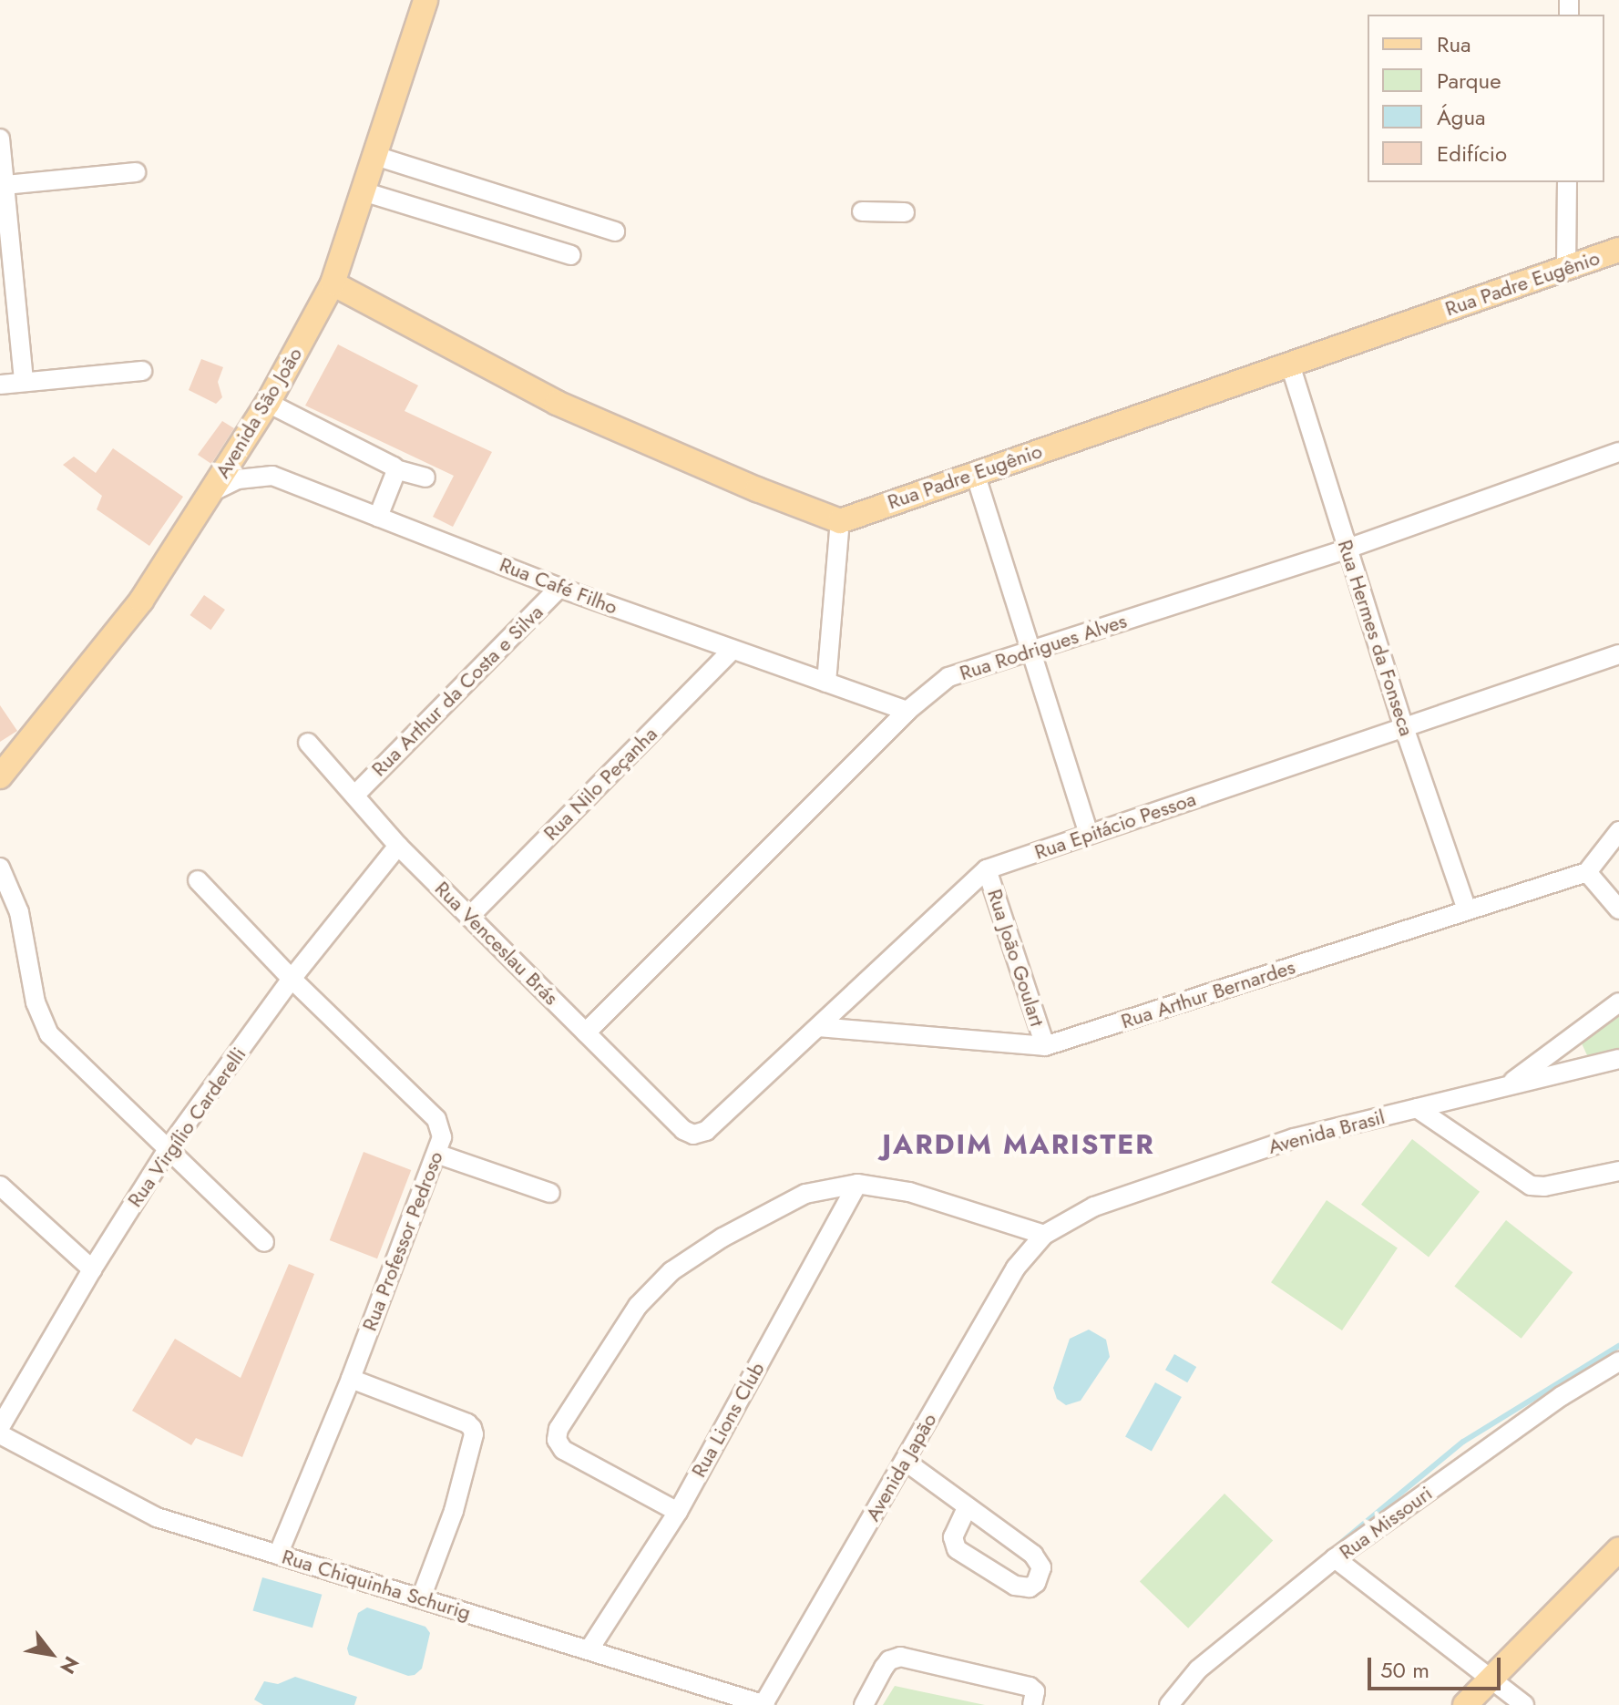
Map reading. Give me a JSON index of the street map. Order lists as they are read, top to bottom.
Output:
{
  "streets": {
    "main road": ["Rua Padre Eugênio", "Avenida São João"],
    "street": [
      "Rua Café Filho",
      "Rua Hermes da Fonseca",
      "Rua Rodrigues Alves",
      "Rua Arthur da Costa e Silva",
      "Rua Nilo Peçanha",
      "Rua Epitácio Pessoa",
      "Rua Venceslau Brás",
      "Rua João Goulart",
      "Rua Arthur Bernardes",
      "Rua Virgílio Carderelli",
      "Avenida Brasil",
      "Rua Professor Pedroso",
      "Rua Lions Club",
      "Avenida Japão",
      "Rua Missouri",
      "Rua Chiquinha Schurig"
    ]
  },
  "crossings": [
    ["Rua Padre Eugênio", "Rua Hermes da Fonseca"],
    ["Avenida São João", "Rua Café Filho"],
    ["Rua Café Filho", "Rua Rodrigues Alves"],
    ["Rua Café Filho", "Rua Arthur da Costa e Silva"],
    ["Rua Café Filho", "Rua Nilo Peçanha"],
    ["Rua Hermes da Fonseca", "Rua Rodrigues Alves"],
    ["Rua Hermes da Fonseca", "Rua Epitácio Pessoa"],
    ["Rua Hermes da Fonseca", "Rua Arthur Bernardes"],
    ["Rua Rodrigues Alves", "Rua Venceslau Brás"],
    ["Rua Arthur da Costa e Silva", "Rua Venceslau Brás"],
    ["Rua Nilo Peçanha", "Rua Venceslau Brás"],
    ["Rua Epitácio Pessoa", "Rua Venceslau Brás"],
    ["Rua Epitácio Pessoa", "Rua João Goulart"],
    ["Rua Epitácio Pessoa", "Rua Arthur Bernardes"],
    ["Rua Venceslau Brás", "Rua Virgílio Carderelli"],
    ["Rua João Goulart", "Rua Arthur Bernardes"],
    ["Rua Virgílio Carderelli", "Rua Professor Pedroso"],
    ["Avenida Brasil", "Avenida Japão"],
    ["Rua Professor Pedroso", "Rua Chiquinha Schurig"],
    ["Rua Lions Club", "Rua Chiquinha Schurig"],
    ["Avenida Japão", "Rua Chiquinha Schurig"]
  ],
  "districts": ["JARDIM MARISTER"],
  "legend": [
    "Rua",
    "Parque",
    "Água",
    "Edifício"
  ],
  "scale_bar": "50 m",
  "north": "bottom right"
}
